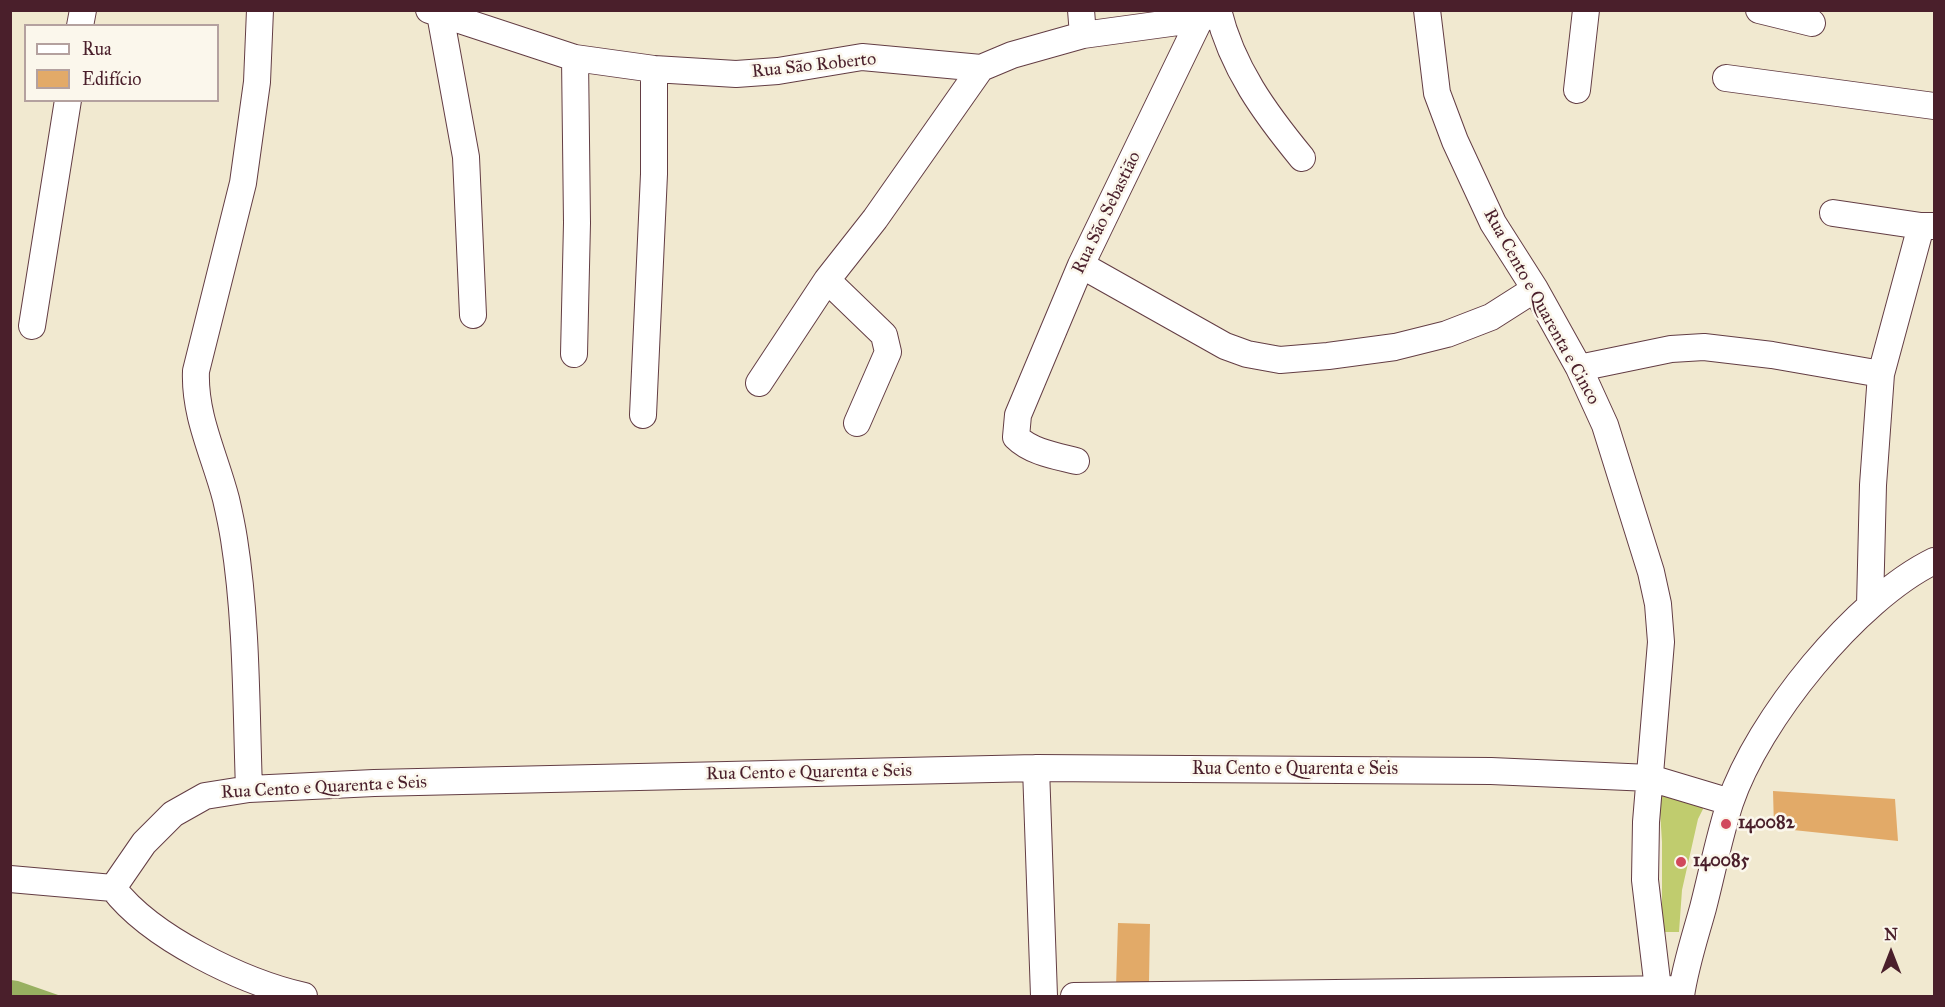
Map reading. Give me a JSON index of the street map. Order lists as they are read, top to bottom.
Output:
{
  "streets": {
    "street": [
      "Rua São Roberto",
      "Rua São Sebastião",
      "Rua Cento e Quarenta e Cinco",
      "Rua Cento e Quarenta e Seis"
    ]
  },
  "crossings": [
    ["Rua São Roberto", "Rua São Sebastião"],
    ["Rua Cento e Quarenta e Cinco", "Rua Cento e Quarenta e Seis"]
  ],
  "places": ["140082", "140085"],
  "legend": ["Rua", "Edifício"],
  "north": "top"
}
